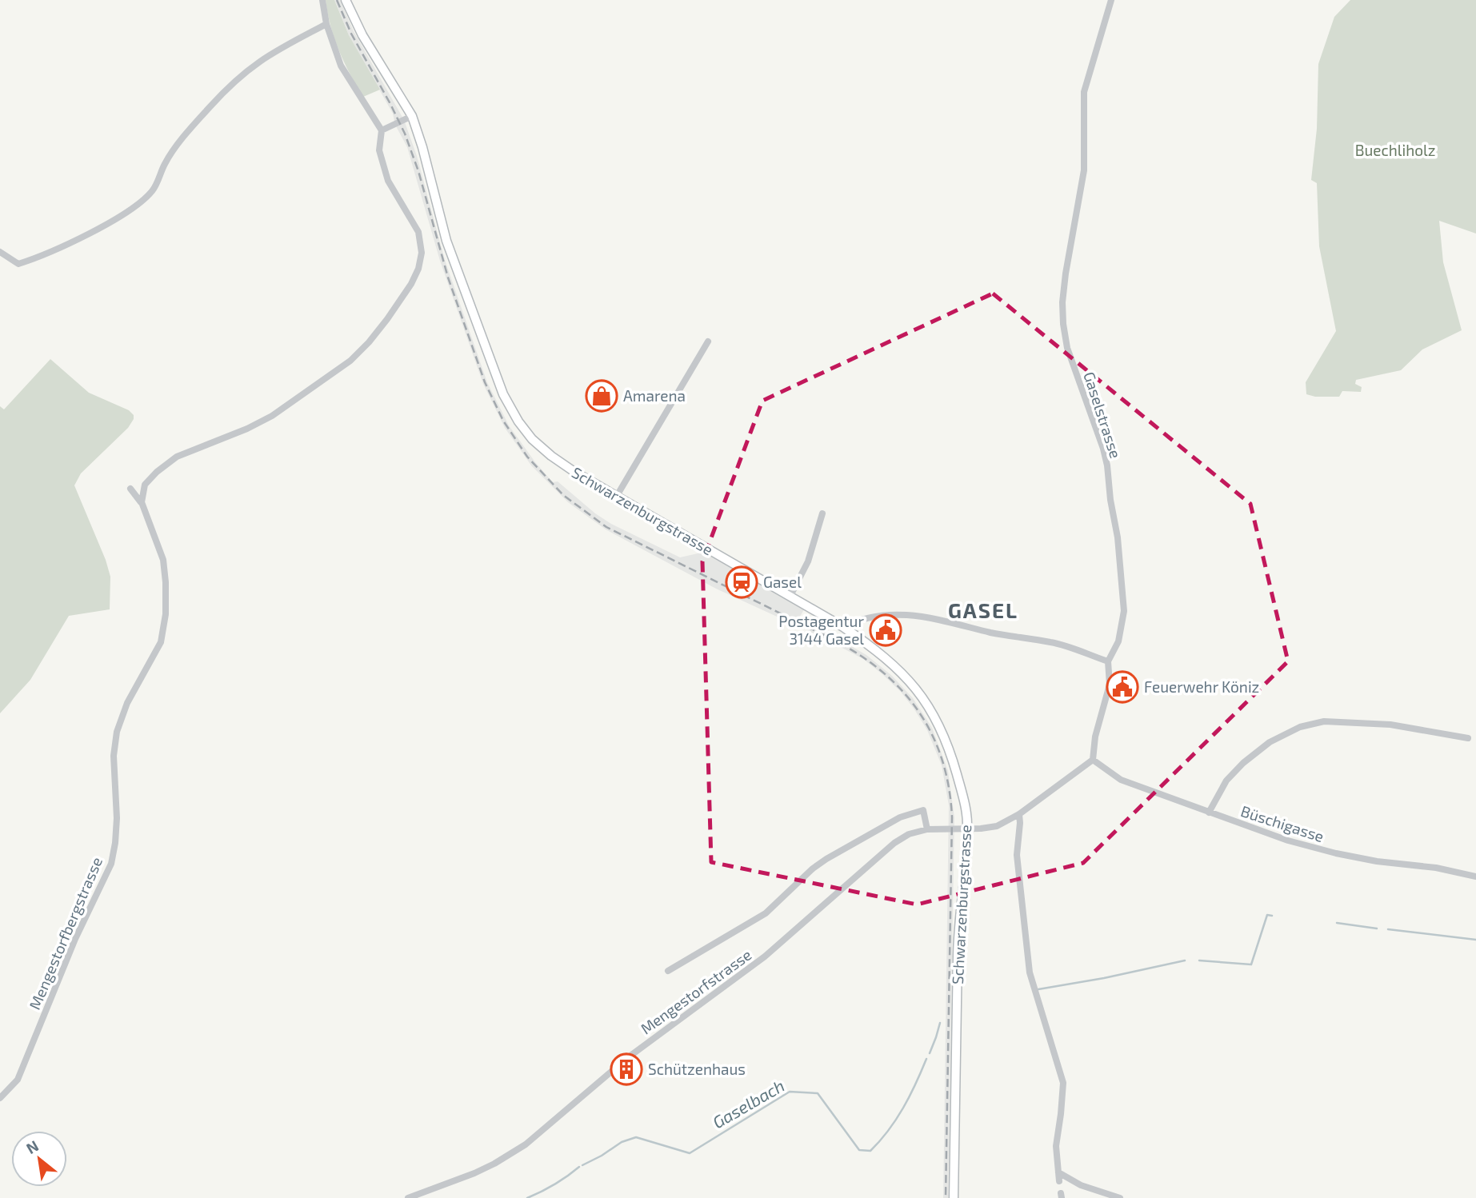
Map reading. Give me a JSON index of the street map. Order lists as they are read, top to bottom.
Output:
{
  "streets": {
    "main road": ["Schwarzenburgstrasse"],
    "street": [
      "Gaselstrasse",
      "Büschigasse",
      "Mengestorfbergstrasse",
      "Mengestorfstrasse"
    ]
  },
  "crossings": [
    ["Gaselstrasse", "Büschigasse"],
    ["Schwarzenburgstrasse", "Mengestorfstrasse"]
  ],
  "districts": ["GASEL"],
  "water": ["Gaselbach"],
  "parks": ["Buechliholz"],
  "places": {
    "shop": ["Amarena"],
    "station": ["Gasel"],
    "public building": ["Postagentur 3144 Gasel", "Feuerwehr Köniz"],
    "building": ["Schützenhaus"]
  },
  "north": "top left"
}
